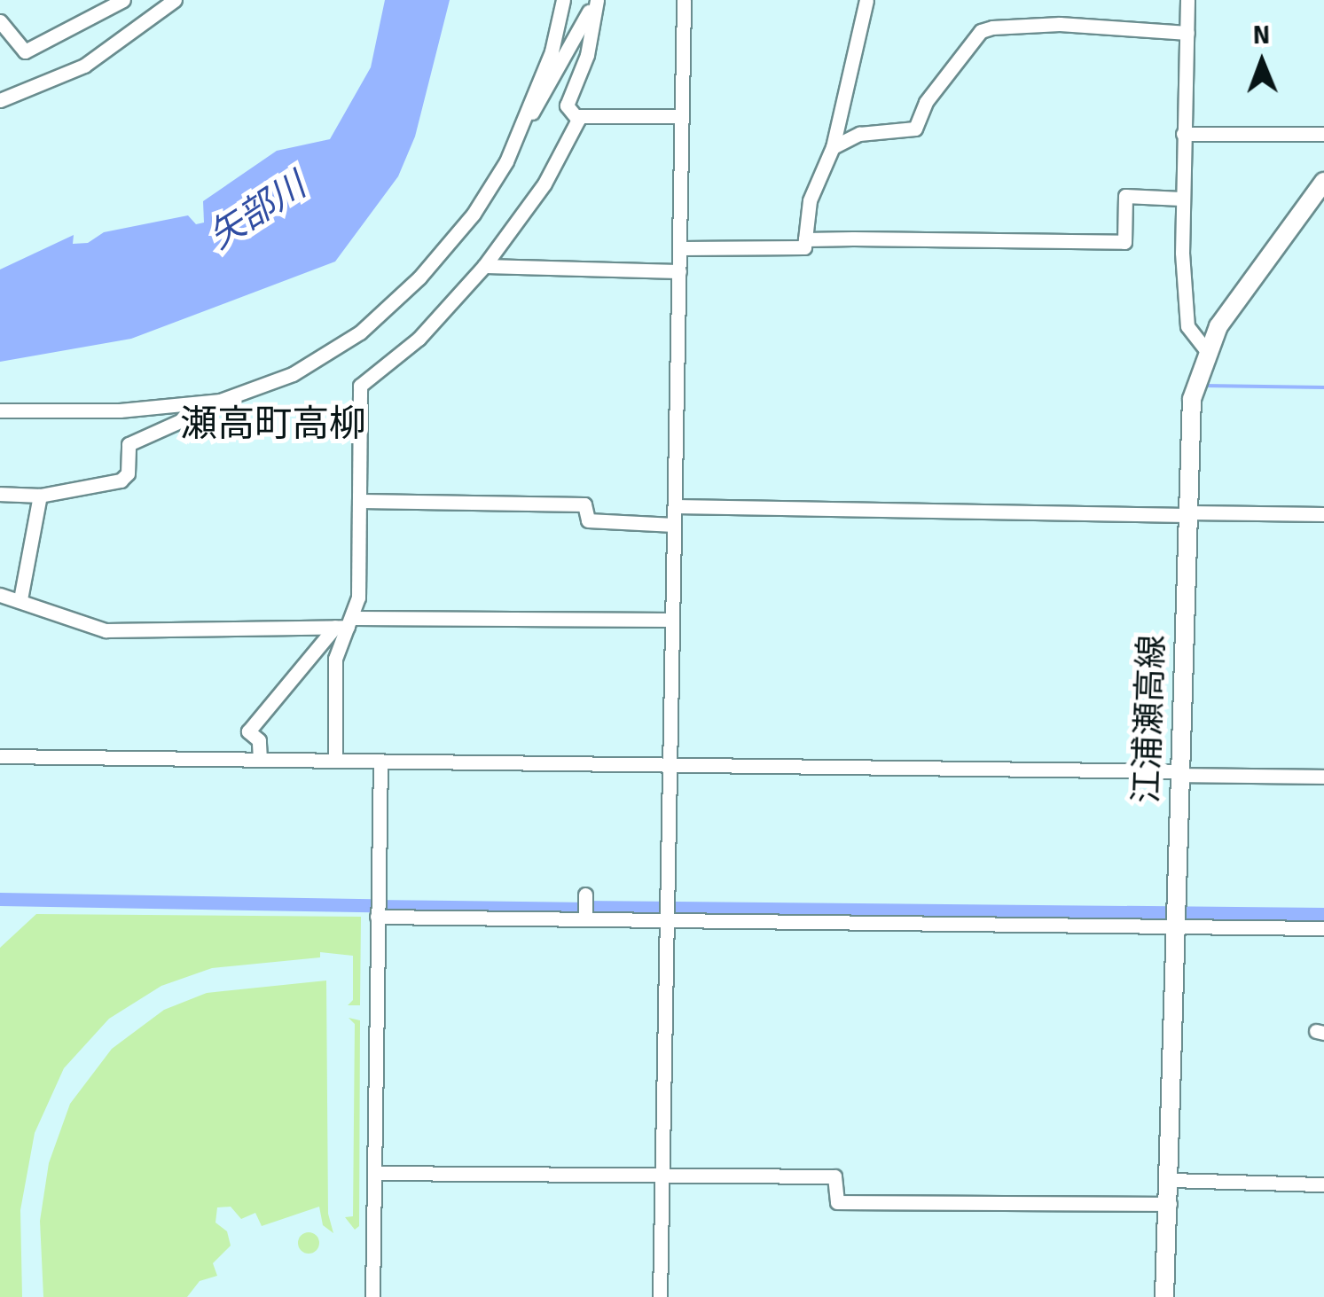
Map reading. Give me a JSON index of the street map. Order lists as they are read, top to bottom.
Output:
{
  "streets": {
    "main road": ["江浦瀬高線"]
  },
  "districts": ["瀬高町高柳"],
  "water": ["矢部川"],
  "north": "top"
}
